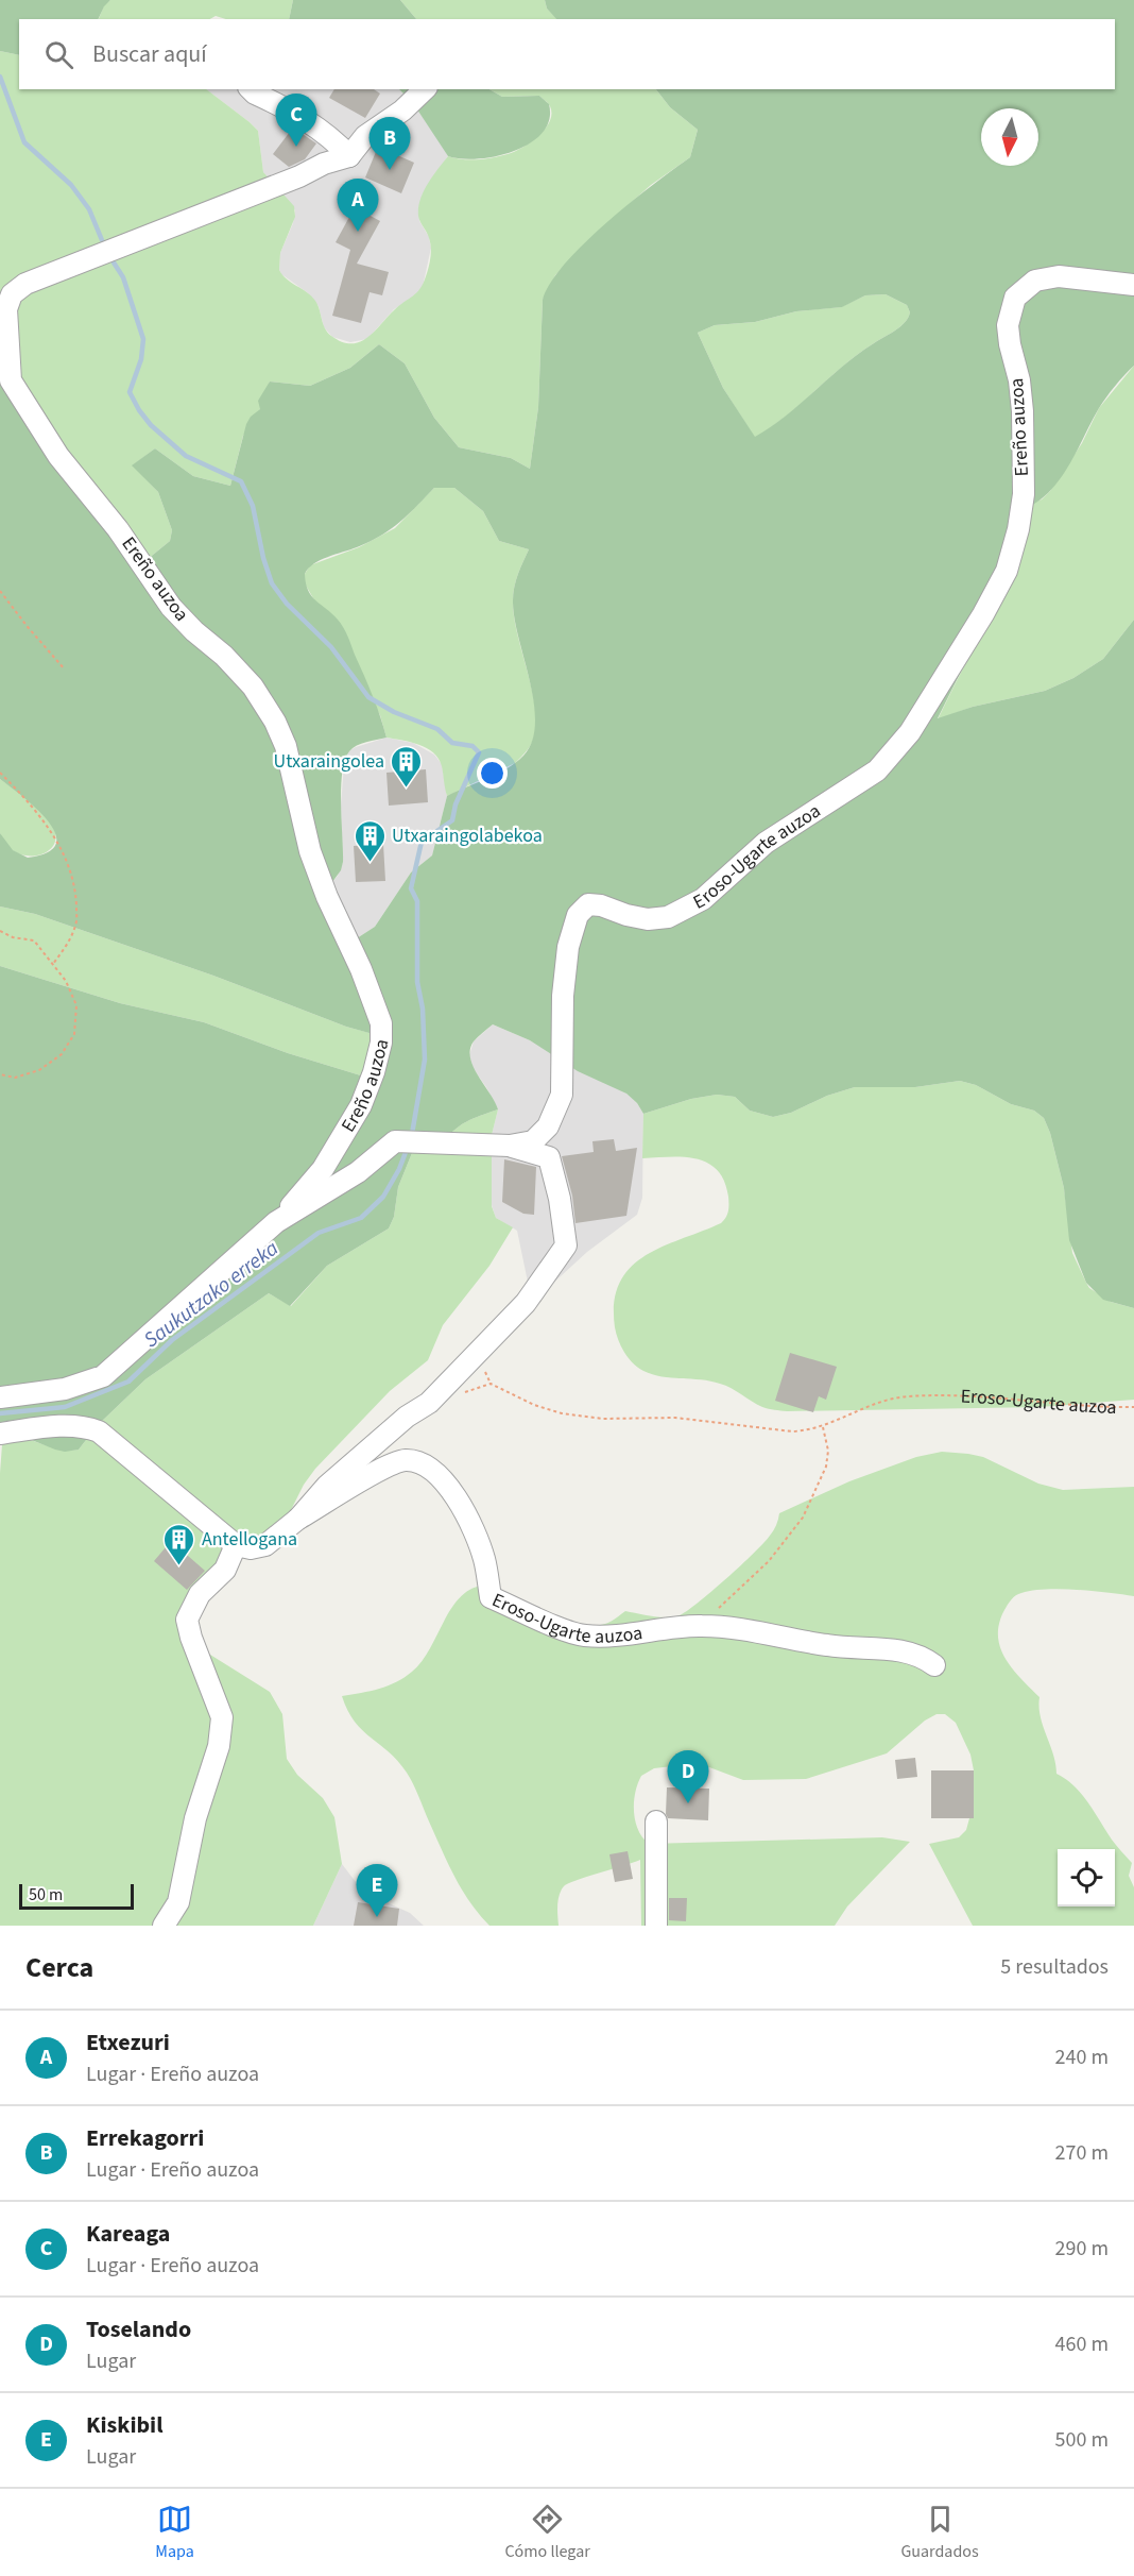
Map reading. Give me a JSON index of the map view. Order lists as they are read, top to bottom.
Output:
{
  "streets": {
    "street": ["Ereño auzoa", "Eroso-Ugarte auzoa"]
  },
  "crossings": [
    ["Ereño auzoa", "Eroso-Ugarte auzoa"]
  ],
  "water": ["Saukutzako erreka"],
  "places": {
    "building": ["Utxaraingolea", "Utxaraingolabekoa", "Antellogana"]
  },
  "scale_bar": "50 m",
  "north": "bottom",
  "page": {
    "search": "Buscar aquí",
    "pins": [
      "C",
      "B",
      "A",
      "D",
      "E"
    ],
    "scale": "50 m",
    "heading": ["Cerca", "5 resultados"],
    "list": [
      {
        "mark": "A",
        "name": "Etxezuri",
        "note": "Lugar · Ereño auzoa",
        "value": "240 m"
      },
      {
        "mark": "B",
        "name": "Errekagorri",
        "note": "Lugar · Ereño auzoa",
        "value": "270 m"
      },
      {
        "mark": "C",
        "name": "Kareaga",
        "note": "Lugar · Ereño auzoa",
        "value": "290 m"
      },
      {
        "mark": "D",
        "name": "Toselando",
        "note": "Lugar",
        "value": "460 m"
      },
      {
        "mark": "E",
        "name": "Kiskibil",
        "note": "Lugar",
        "value": "500 m"
      }
    ],
    "nav": ["Mapa", "Cómo llegar", "Guardados"]
  }
}
